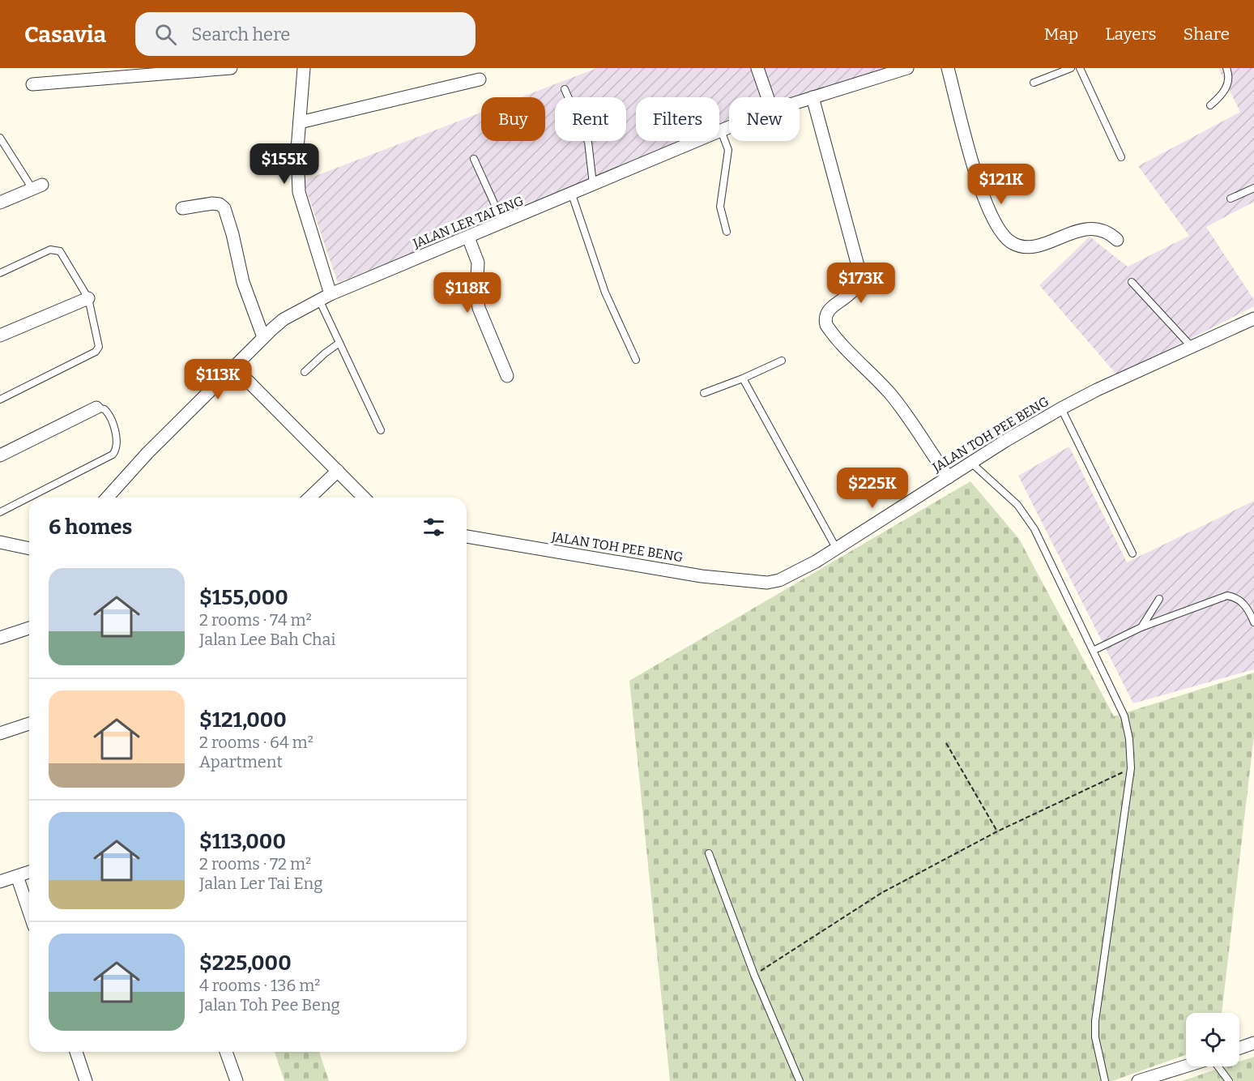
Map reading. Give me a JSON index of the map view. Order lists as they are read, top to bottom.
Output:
{
  "streets": {
    "street": ["JALAN LER TAI ENG", "JALAN TOH PEE BENG"]
  },
  "page": {
    "header": "Casavia",
    "search": "Search here",
    "nav": ["Map", "Layers", "Share"],
    "chip": [
      "Buy",
      "Rent",
      "Filters",
      "New"
    ],
    "price": [
      "$155K",
      "$121K",
      "$173K",
      "$118K",
      "$113K",
      "$225K"
    ],
    "heading": "6 homes",
    "list": [
      {
        "name": "$155,000",
        "note": "2 rooms · 74 m² · Jalan Lee Bah Chai"
      },
      {
        "name": "$121,000",
        "note": "2 rooms · 64 m² · Apartment"
      },
      {
        "name": "$113,000",
        "note": "2 rooms · 72 m² · Jalan Ler Tai Eng"
      },
      {
        "name": "$225,000",
        "note": "4 rooms · 136 m² · Jalan Toh Pee Beng"
      }
    ]
  }
}
